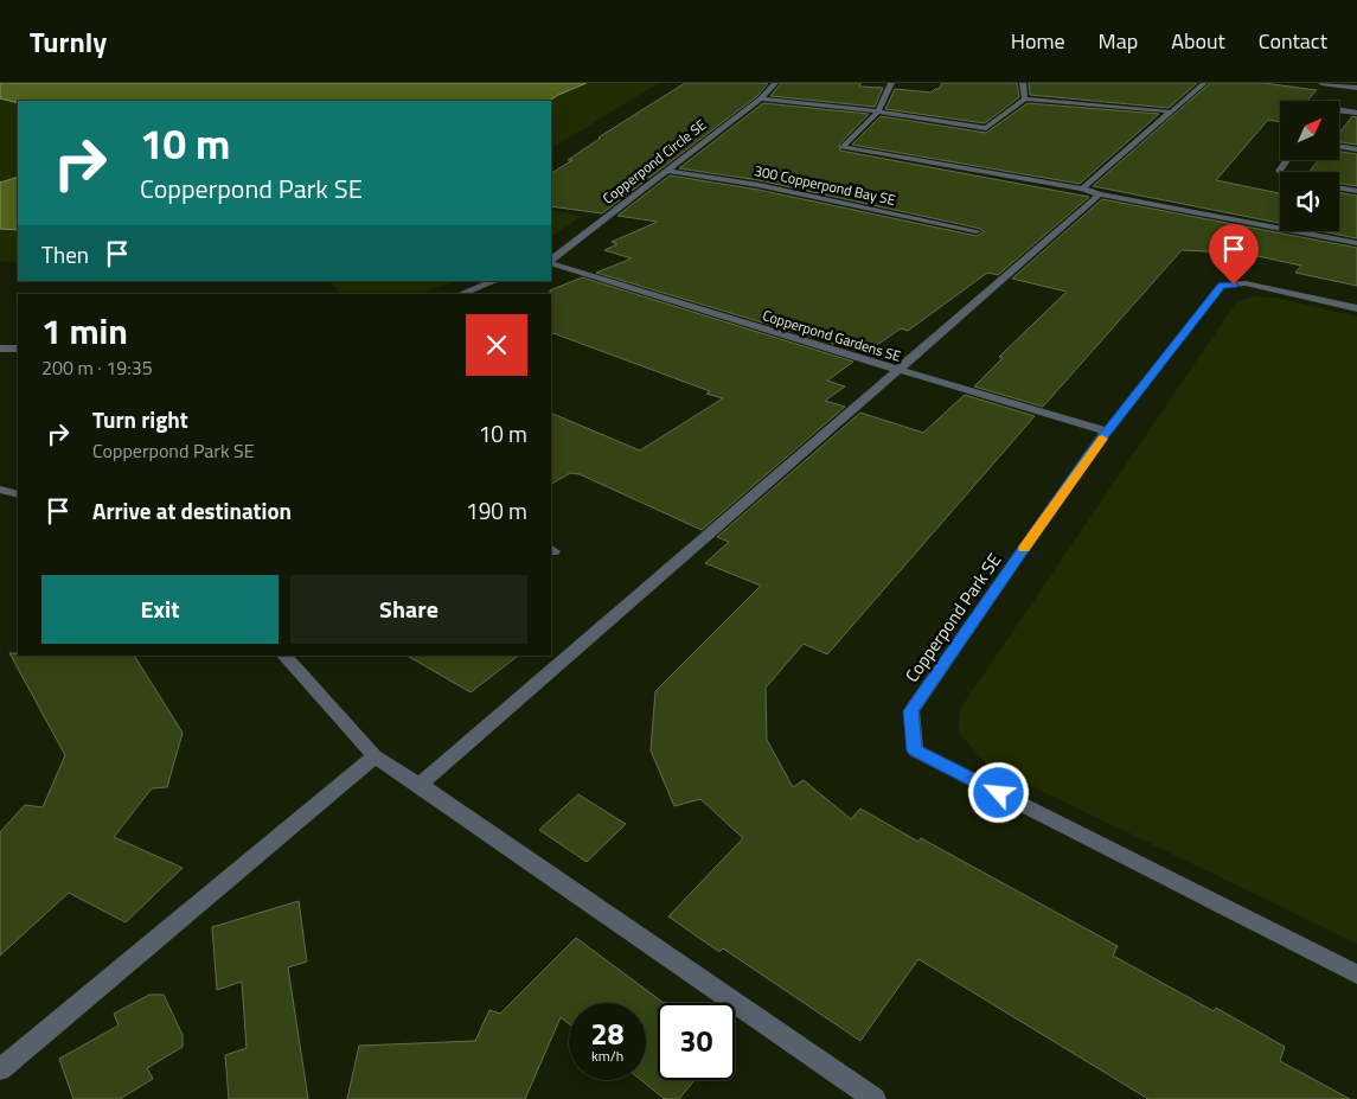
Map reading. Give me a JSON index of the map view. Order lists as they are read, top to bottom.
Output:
{
  "streets": {
    "street": [
      "Copperpond Circle SE",
      "300 Copperpond Bay SE",
      "Copperpond Gardens SE",
      "Copperpond Park SE"
    ]
  },
  "crossings": [
    ["Copperpond Circle SE", "300 Copperpond Bay SE"],
    ["Copperpond Gardens SE", "Copperpond Park SE"]
  ],
  "north": "top right",
  "page": {
    "header": "Turnly",
    "nav": [
      "Home",
      "Map",
      "About",
      "Contact"
    ],
    "turn": ["10 m", "Copperpond Park SE"],
    "then": "Then",
    "heading": ["1 min", "200 m · 19:35"],
    "list": [
      {
        "name": "Turn right",
        "note": "Copperpond Park SE",
        "value": "10 m"
      },
      {
        "name": "Arrive at destination",
        "value": "190 m"
      }
    ],
    "buttons": ["Exit", "Share"],
    "speed": "28 km/h",
    "limit": "30"
  }
}
